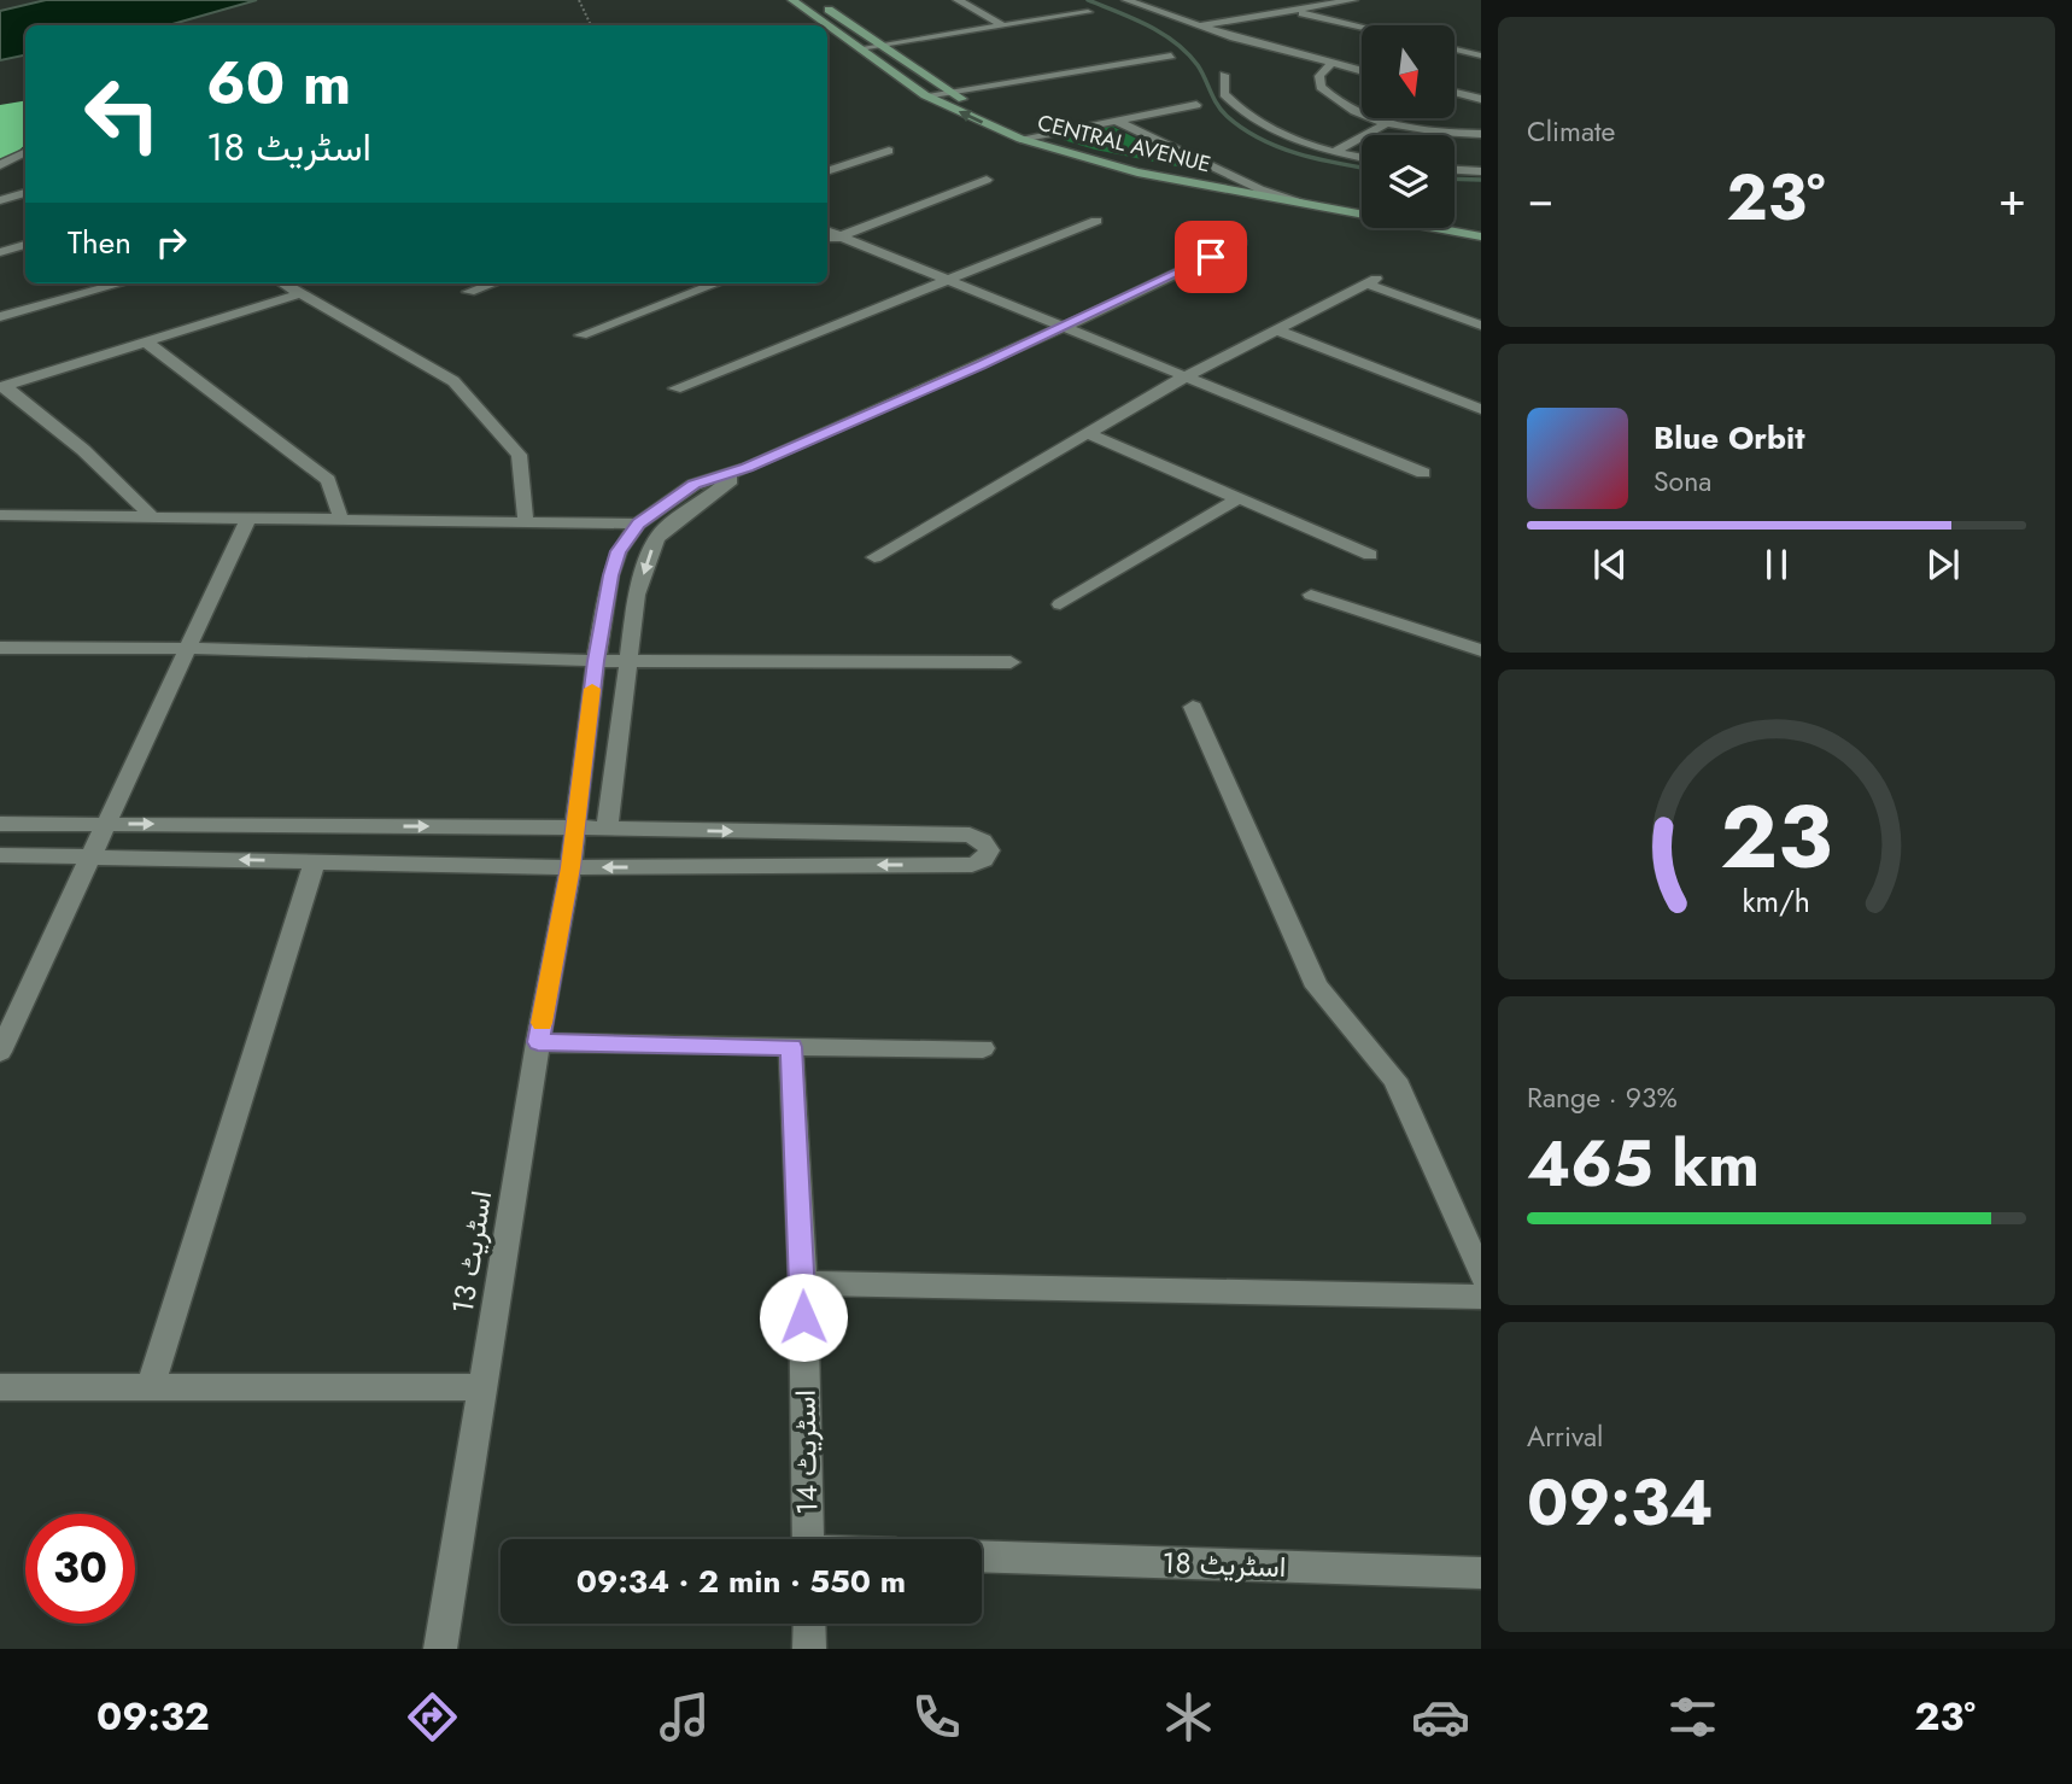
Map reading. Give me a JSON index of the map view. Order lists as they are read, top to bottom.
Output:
{
  "streets": {
    "street": [
      "CENTRAL AVENUE",
      "اسٹریٹ 13",
      "اسٹریٹ 14",
      "اسٹریٹ 18"
    ]
  },
  "north": "bottom",
  "page": {
    "tile": [
      "Climate",
      ["Range · 93%", "465 km"],
      ["Arrival", "09:34"]
    ],
    "turn": ["60 m", "اسٹریٹ 18"],
    "heat": ["−", "23°", "+"],
    "then": "Then",
    "song": ["Blue Orbit", "Sona"],
    "limit": "30",
    "trip": "09:34 · 2 min · 550 m",
    "tabs": ["09:32", "23°"],
    "gauge": ["23", "km/h"]
  }
}
